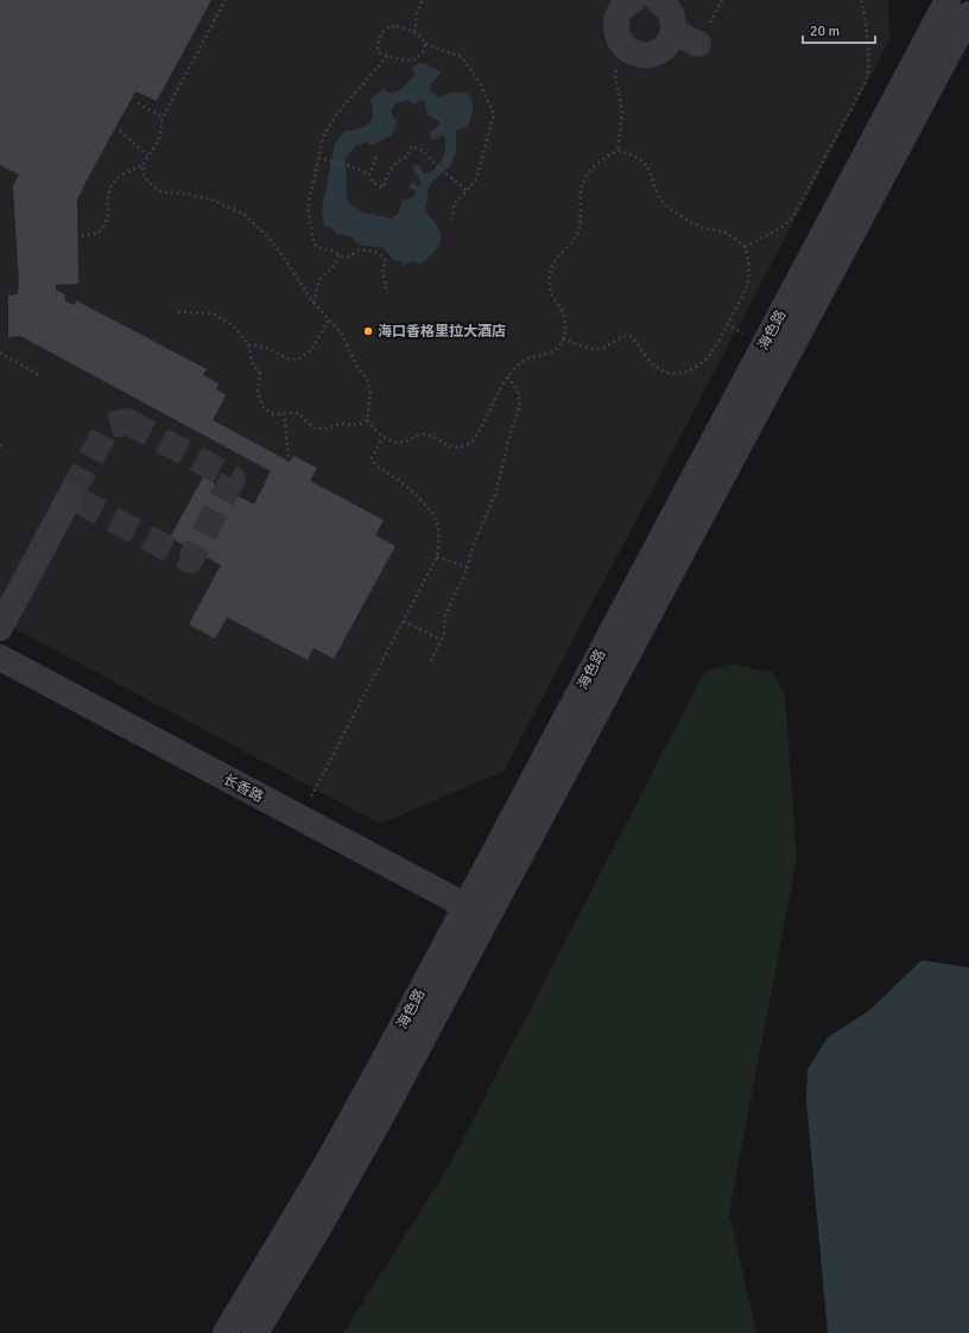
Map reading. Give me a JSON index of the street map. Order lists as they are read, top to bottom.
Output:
{
  "streets": {
    "street": ["海色路", "长香路"]
  },
  "crossings": [
    ["海色路", "长香路"]
  ],
  "places": ["海口香格里拉大酒店"],
  "scale_bar": "20 m"
}
